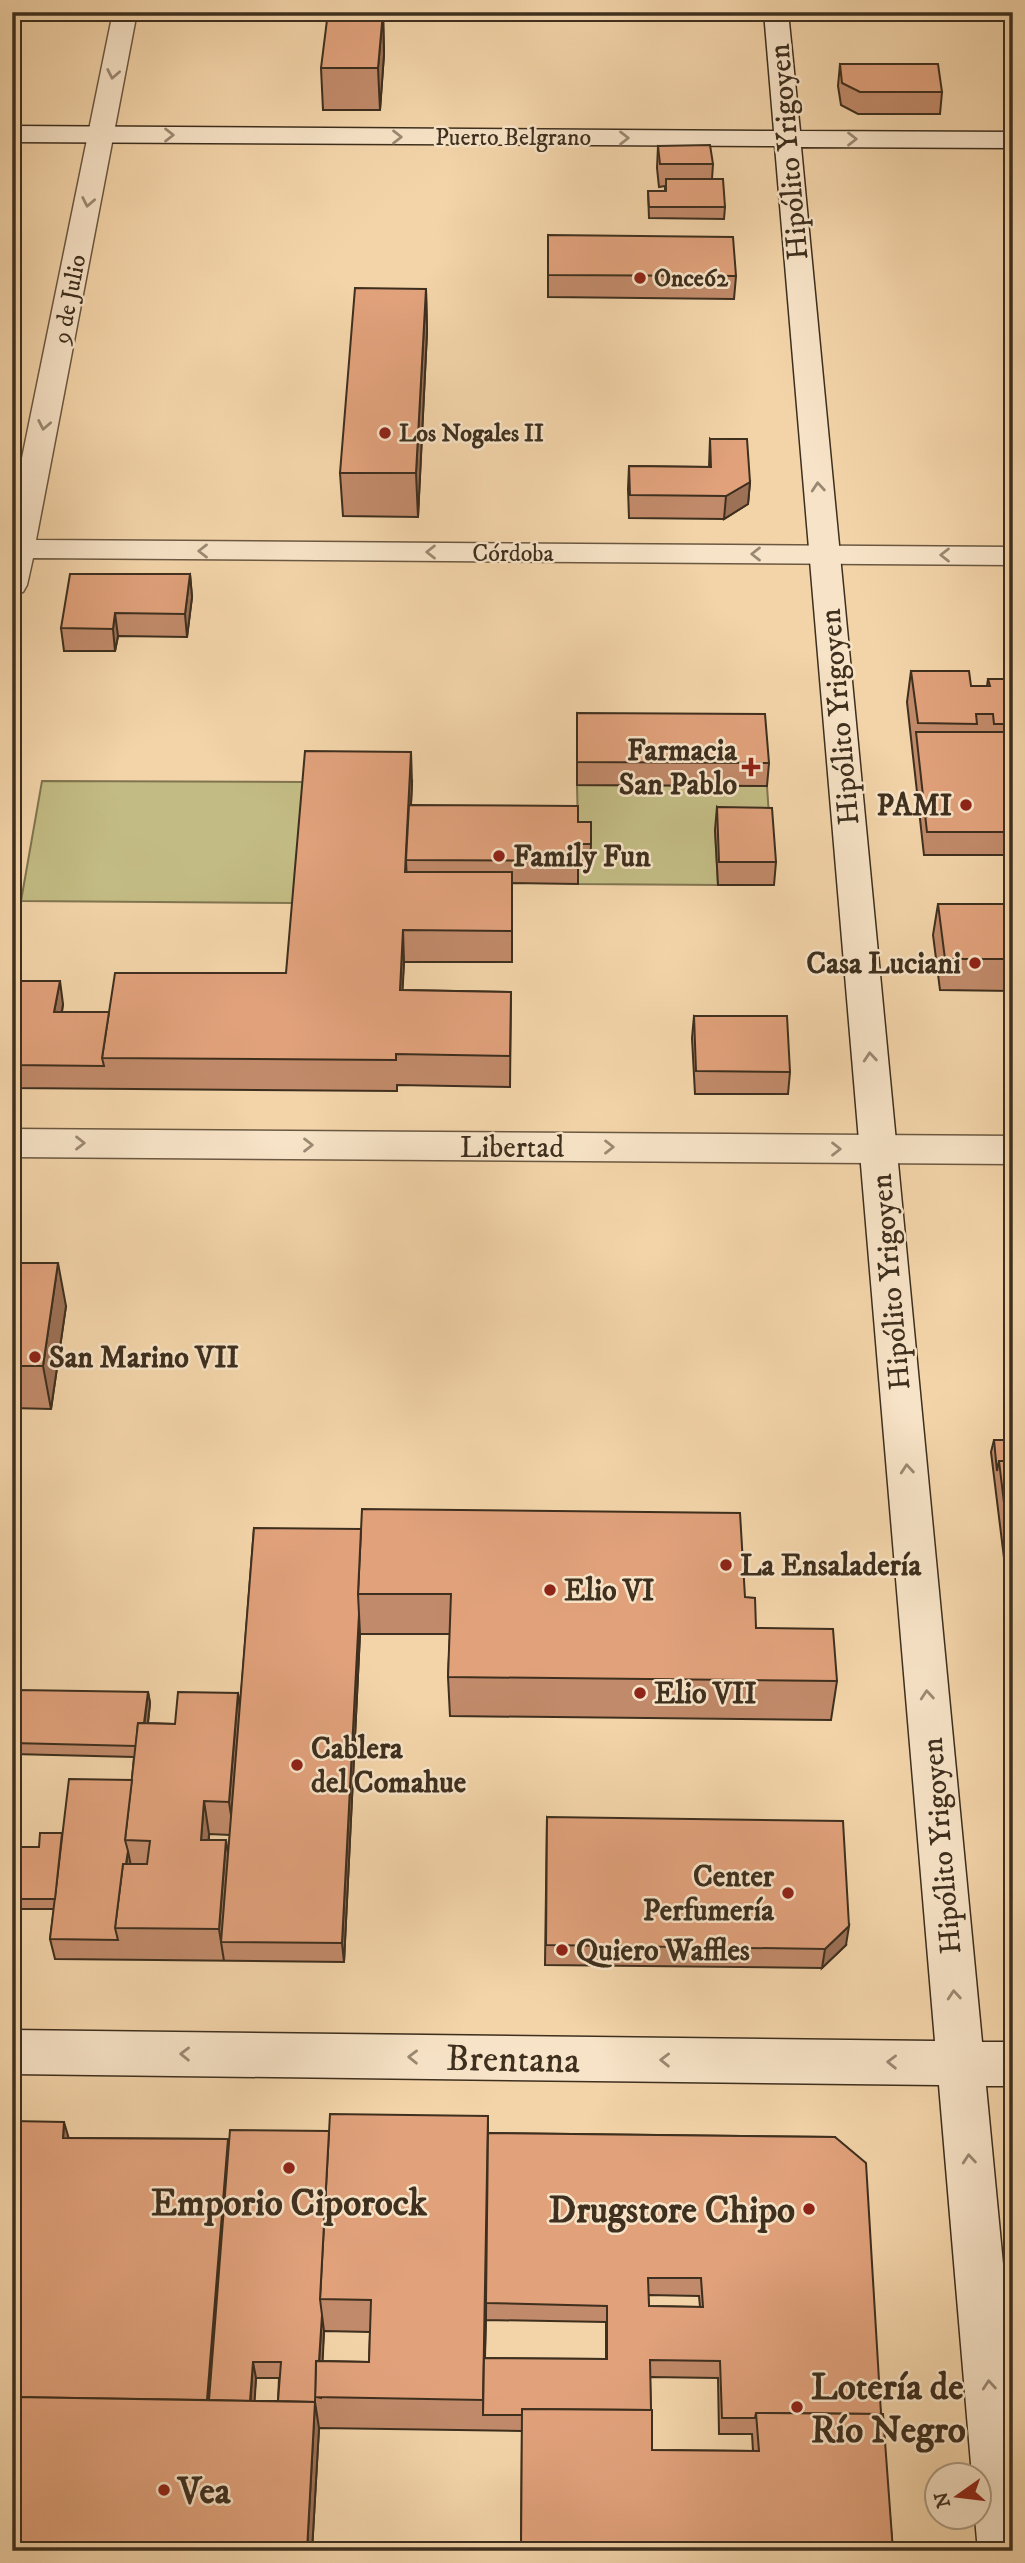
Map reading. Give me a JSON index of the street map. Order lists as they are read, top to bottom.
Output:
{
  "streets": {
    "street": [
      "Puerto Belgrano",
      "Hipólito Yrigoyen",
      "9 de Julio",
      "Córdoba",
      "Libertad",
      "Brentana"
    ]
  },
  "crossings": [
    ["Puerto Belgrano", "Hipólito Yrigoyen"],
    ["Puerto Belgrano", "9 de Julio"],
    ["Hipólito Yrigoyen", "Córdoba"],
    ["Hipólito Yrigoyen", "Libertad"],
    ["Hipólito Yrigoyen", "Brentana"],
    ["9 de Julio", "Córdoba"]
  ],
  "one_way": [
    "Puerto Belgrano",
    "Hipólito Yrigoyen",
    "9 de Julio",
    "Córdoba",
    "Libertad",
    "Brentana"
  ],
  "places": {
    "other": [
      "Once62",
      "Los Nogales II",
      "PAMI",
      "Family Fun",
      "Casa Luciani",
      "San Marino VII",
      "La Ensaladería",
      "Elio VI",
      "Elio VII",
      "Cablera del Comahue",
      "Center Perfumería",
      "Quiero Waffles",
      "Emporio Ciporock",
      "Drugstore Chipo",
      "Lotería de Río Negro",
      "Vea"
    ],
    "health": ["Farmacia San Pablo"]
  },
  "north": "left"
}
